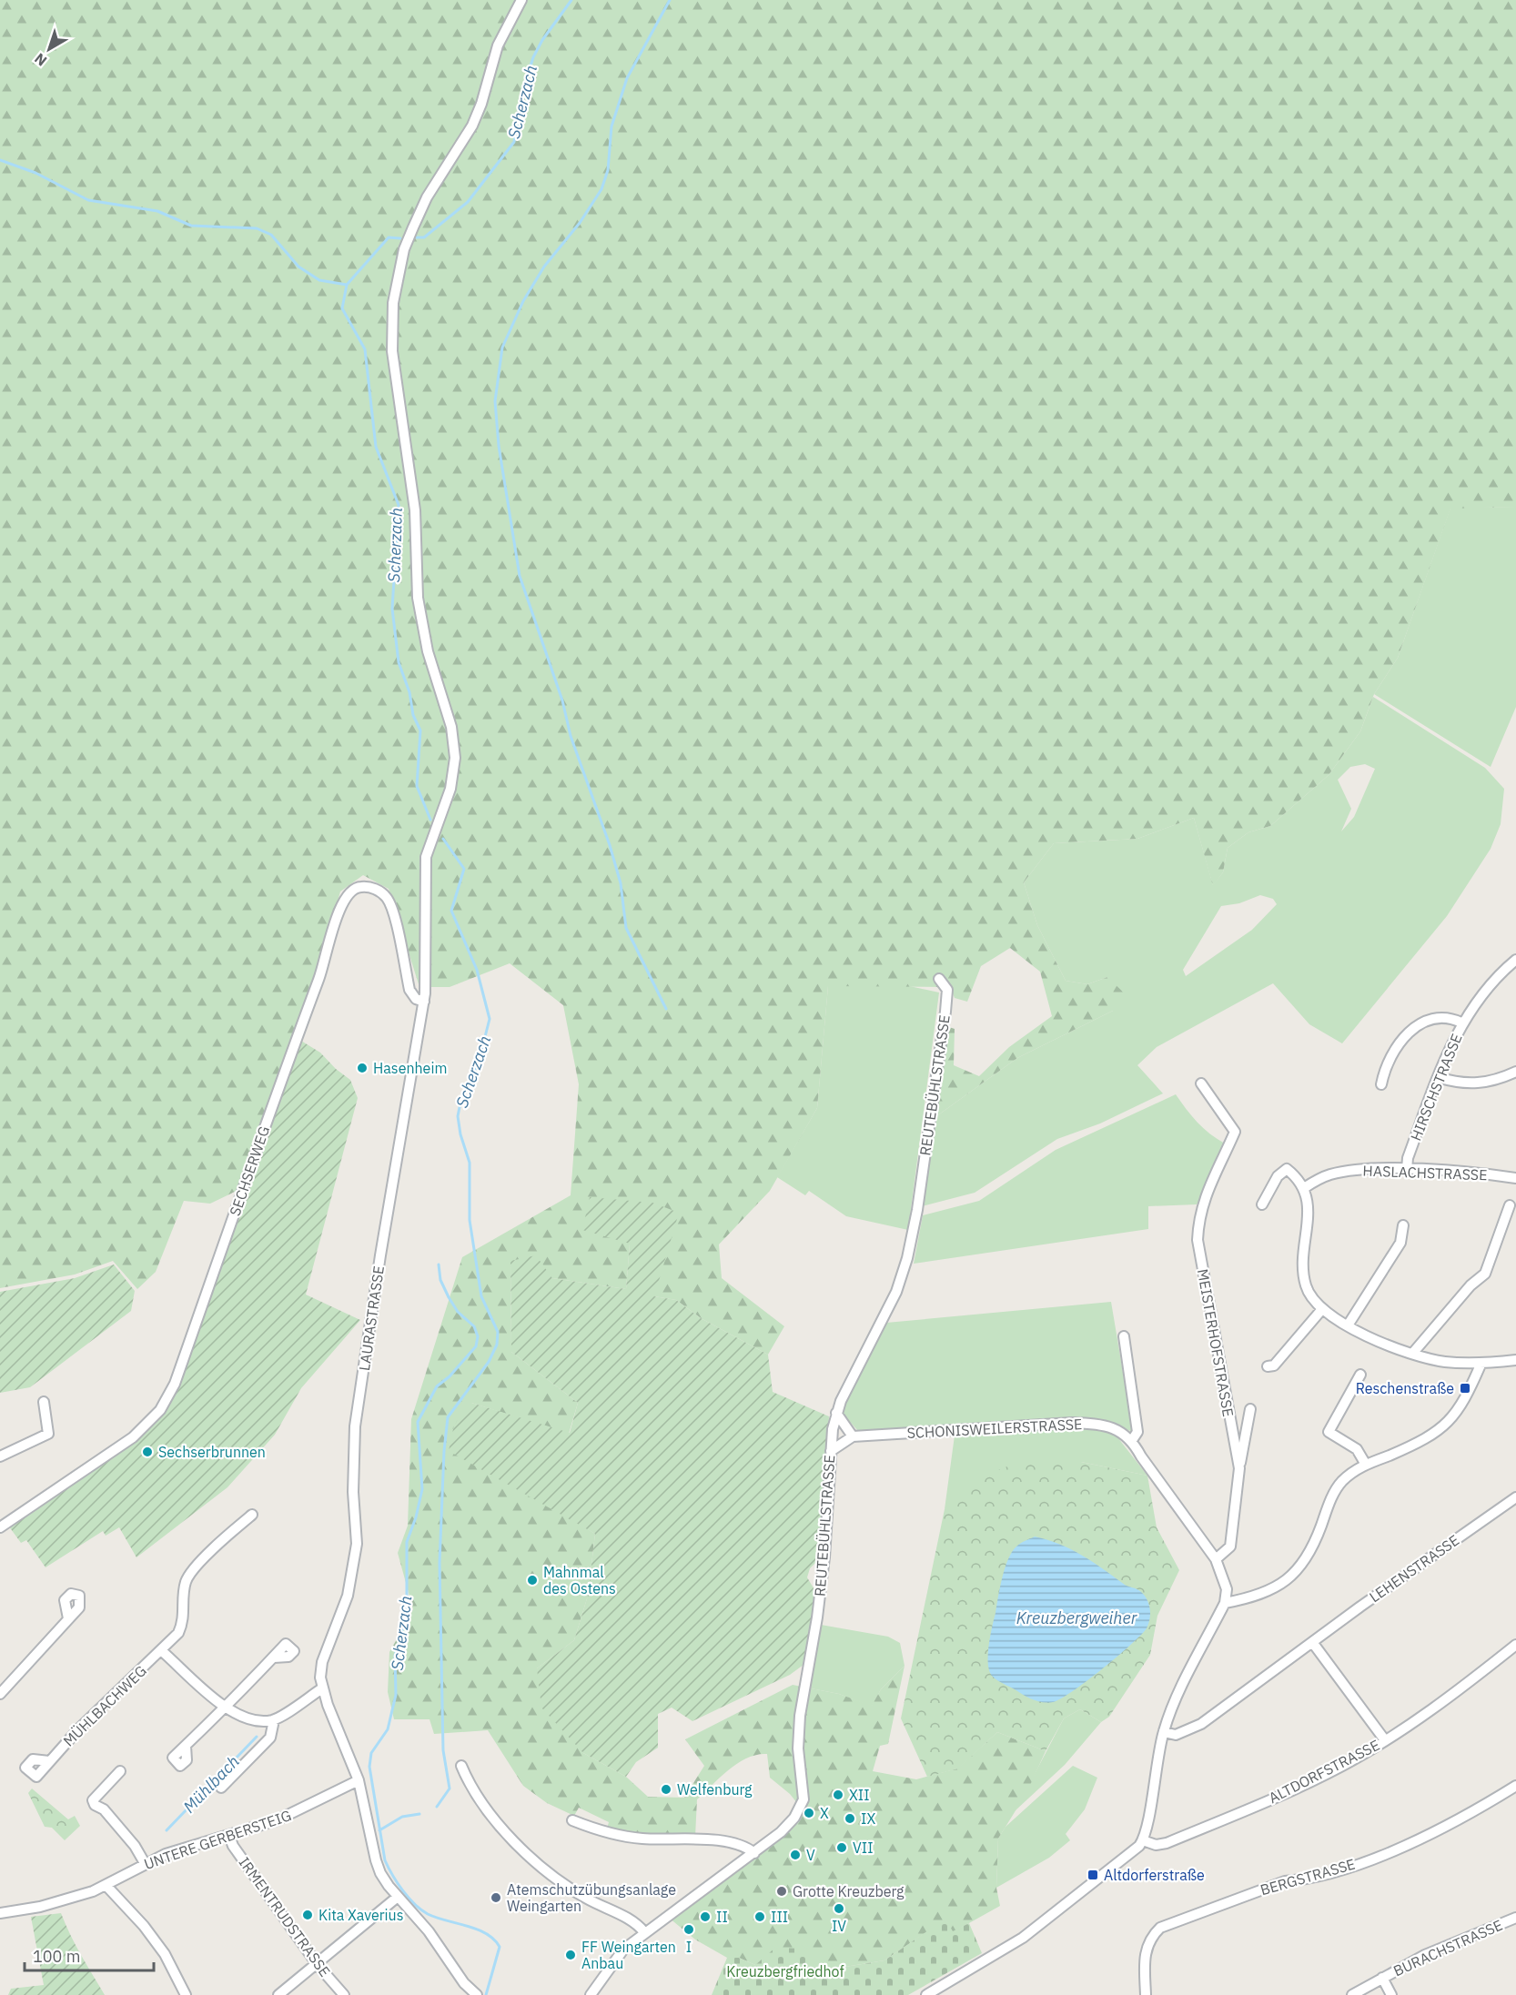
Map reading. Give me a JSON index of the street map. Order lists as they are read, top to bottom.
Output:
{
  "streets": {
    "street": [
      "REUTEBÜHLSTRASSE",
      "HIRSCHSTRASSE",
      "SECHSERWEG",
      "HASLACHSTRASSE",
      "LAURASTRASSE",
      "MEISTERHOFSTRASSE",
      "SCHONISWEILERSTRASSE",
      "LEHENSTRASSE",
      "MÜHLBACHWEG",
      "ALTDORFSTRASSE",
      "UNTERE GERBERSTEIG",
      "BERGSTRASSE",
      "IRMENTRUDSTRASSE",
      "BURACHSTRASSE"
    ]
  },
  "crossings": [
    ["HIRSCHSTRASSE", "HASLACHSTRASSE"],
    ["SECHSERWEG", "LAURASTRASSE"],
    ["MEISTERHOFSTRASSE", "SCHONISWEILERSTRASSE"],
    ["UNTERE GERBERSTEIG", "IRMENTRUDSTRASSE"]
  ],
  "water": ["Scherzach", "Kreuzbergweiher", "Mühlbach"],
  "parks": ["Kreuzbergfriedhof"],
  "places": {
    "other": [
      "Hasenheim",
      "Sechserbrunnen",
      "Mahnmal des Ostens",
      "Welfenburg",
      "XII",
      "X",
      "IX",
      "VII",
      "V",
      "Grotte Kreuzberg",
      "Atemschutzübungsanlage Weingarten",
      "IV",
      "Kita Xaverius",
      "II",
      "III",
      "I",
      "FF Weingarten Anbau"
    ],
    "transit": ["Reschenstraße", "Altdorferstraße"]
  },
  "scale_bar": "100 m",
  "north": "bottom left"
}
